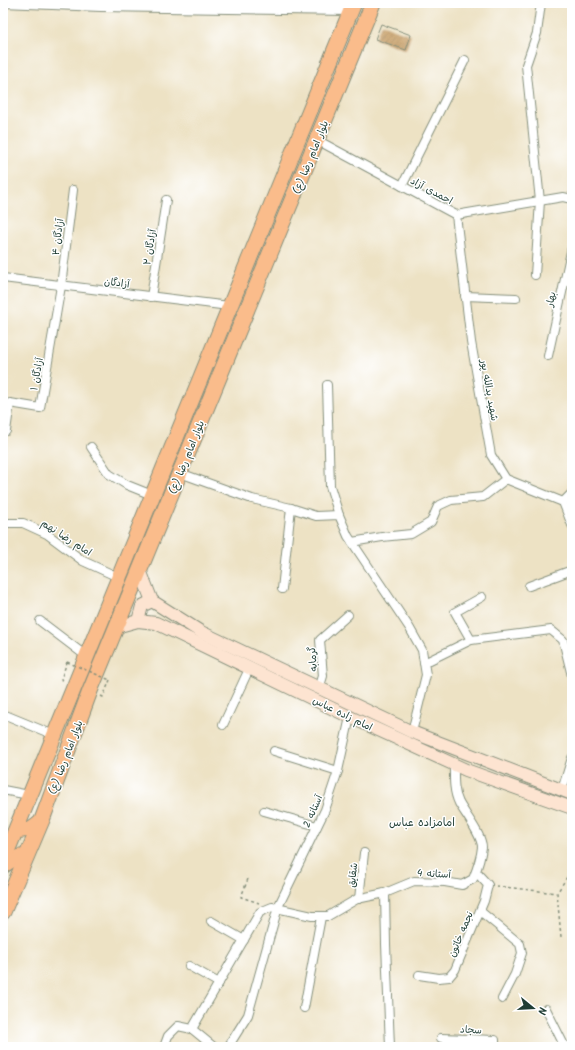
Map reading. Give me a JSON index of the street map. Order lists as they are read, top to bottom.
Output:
{
  "streets": {
    "highway": ["بلوار امام رضا (ع)"],
    "street": [
      "احمدی آزاد",
      "آزادگان ۴",
      "آزادگان ۲",
      "آزادگان",
      "بهار",
      "آزادگان ۱",
      "شهید یدالله پور",
      "امام رضا نهم",
      "گرمابه",
      "امام زاده عباس",
      "آستانه 2",
      "آستانه 4",
      "شقایق",
      "نجمه خاتون",
      "سجاد"
    ]
  },
  "crossings": [
    ["بلوار امام رضا (ع)", "احمدی آزاد"],
    ["بلوار امام رضا (ع)", "آزادگان"],
    ["بلوار امام رضا (ع)", "امام رضا نهم"],
    ["بلوار امام رضا (ع)", "امام زاده عباس"],
    ["احمدی آزاد", "شهید یدالله پور"],
    ["آزادگان ۴", "آزادگان"],
    ["آزادگان ۴", "آزادگان ۱"],
    ["آزادگان ۲", "آزادگان"],
    ["آزادگان", "آزادگان ۱"],
    ["گرمابه", "امام زاده عباس"],
    ["امام زاده عباس", "آستانه 2"],
    ["آستانه 2", "آستانه 4"],
    ["آستانه 4", "شقایق"]
  ],
  "districts": ["امامزاده عباس"],
  "north": "right"
}
